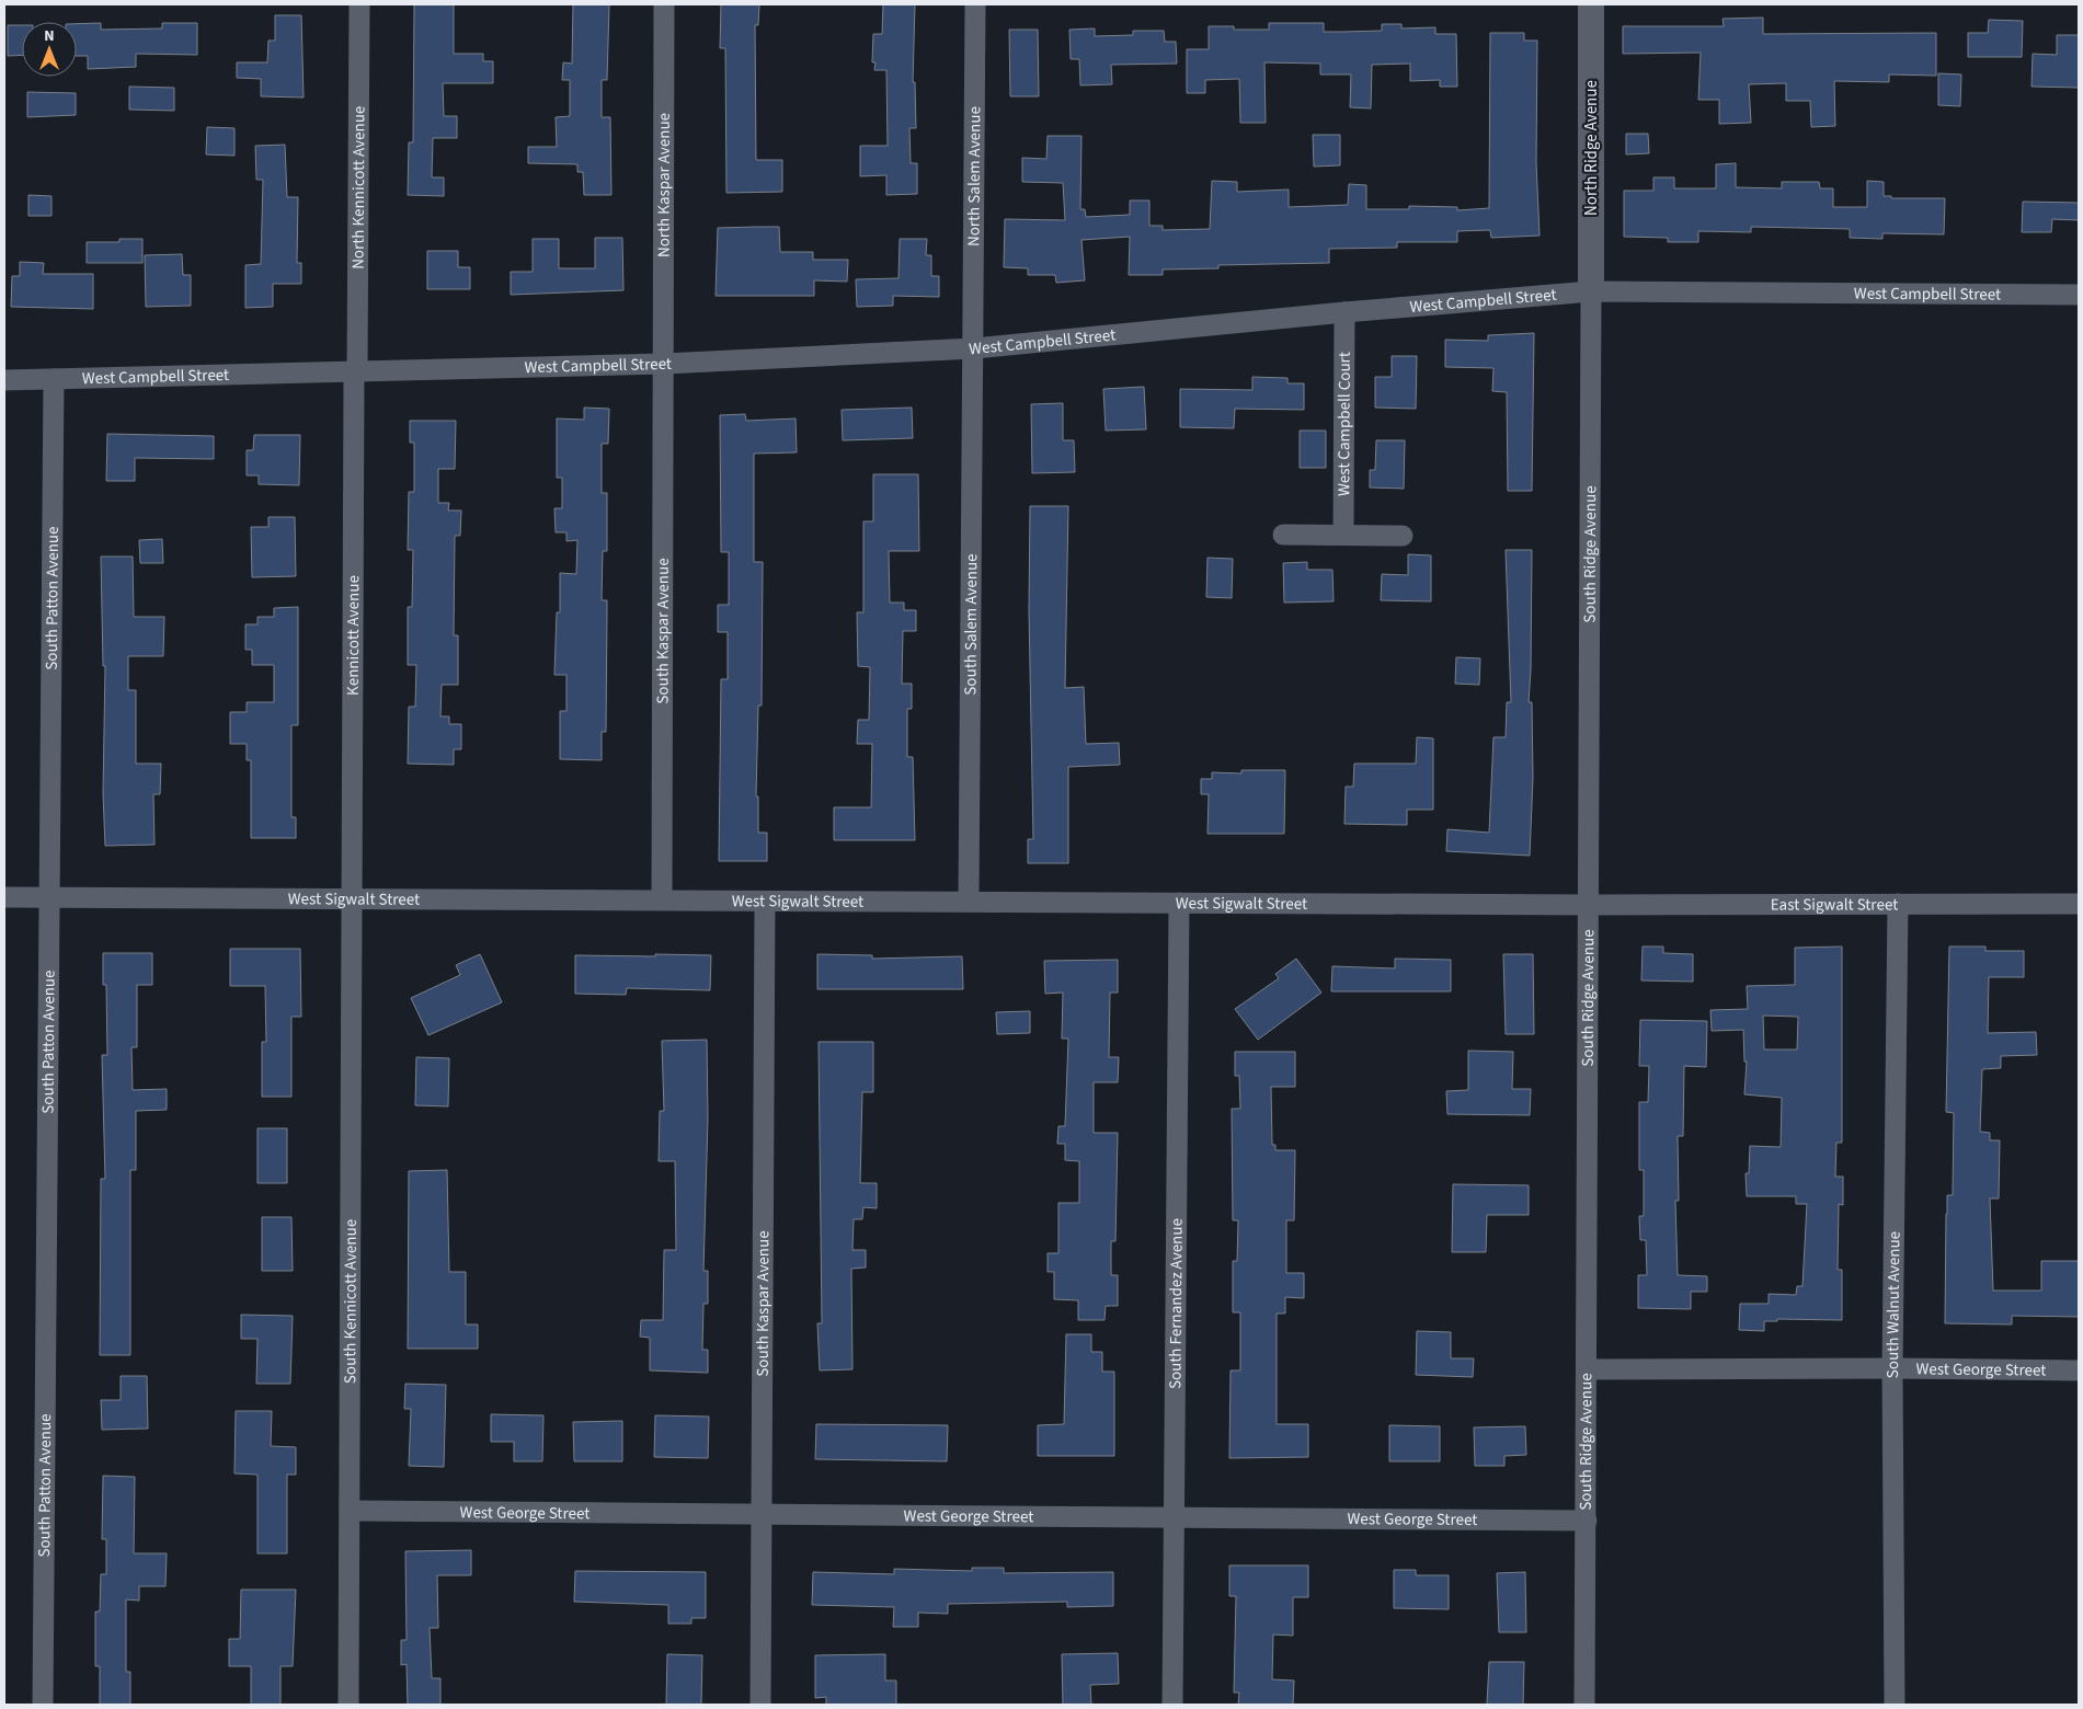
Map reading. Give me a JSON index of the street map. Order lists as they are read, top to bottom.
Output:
{
  "streets": {
    "street": [
      "North Ridge Avenue",
      "North Salem Avenue",
      "North Kaspar Avenue",
      "North Kennicott Avenue",
      "West Campbell Street",
      "West Campbell Court",
      "South Ridge Avenue",
      "South Patton Avenue",
      "South Salem Avenue",
      "South Kaspar Avenue",
      "Kennicott Avenue",
      "West Sigwalt Street",
      "East Sigwalt Street",
      "South Kennicott Avenue",
      "South Fernandez Avenue",
      "South Walnut Avenue",
      "West George Street"
    ]
  },
  "crossings": [
    ["North Ridge Avenue", "West Campbell Street"],
    ["North Ridge Avenue", "South Ridge Avenue"],
    ["North Salem Avenue", "West Campbell Street"],
    ["North Salem Avenue", "South Salem Avenue"],
    ["North Kaspar Avenue", "West Campbell Street"],
    ["North Kaspar Avenue", "South Kaspar Avenue"],
    ["North Kennicott Avenue", "West Campbell Street"],
    ["North Kennicott Avenue", "Kennicott Avenue"],
    ["West Campbell Street", "West Campbell Court"],
    ["West Campbell Street", "South Ridge Avenue"],
    ["West Campbell Street", "South Patton Avenue"],
    ["West Campbell Street", "South Salem Avenue"],
    ["West Campbell Street", "South Kaspar Avenue"],
    ["West Campbell Street", "Kennicott Avenue"],
    ["South Ridge Avenue", "West Sigwalt Street"],
    ["South Ridge Avenue", "East Sigwalt Street"],
    ["South Ridge Avenue", "West George Street"],
    ["South Patton Avenue", "West Sigwalt Street"],
    ["South Salem Avenue", "West Sigwalt Street"],
    ["South Kaspar Avenue", "West Sigwalt Street"],
    ["South Kaspar Avenue", "West George Street"],
    ["Kennicott Avenue", "West Sigwalt Street"],
    ["Kennicott Avenue", "South Kennicott Avenue"],
    ["West Sigwalt Street", "East Sigwalt Street"],
    ["West Sigwalt Street", "South Kennicott Avenue"],
    ["West Sigwalt Street", "South Fernandez Avenue"],
    ["East Sigwalt Street", "South Walnut Avenue"],
    ["South Kennicott Avenue", "West George Street"],
    ["South Fernandez Avenue", "West George Street"],
    ["South Walnut Avenue", "West George Street"]
  ],
  "north": "top"
}
